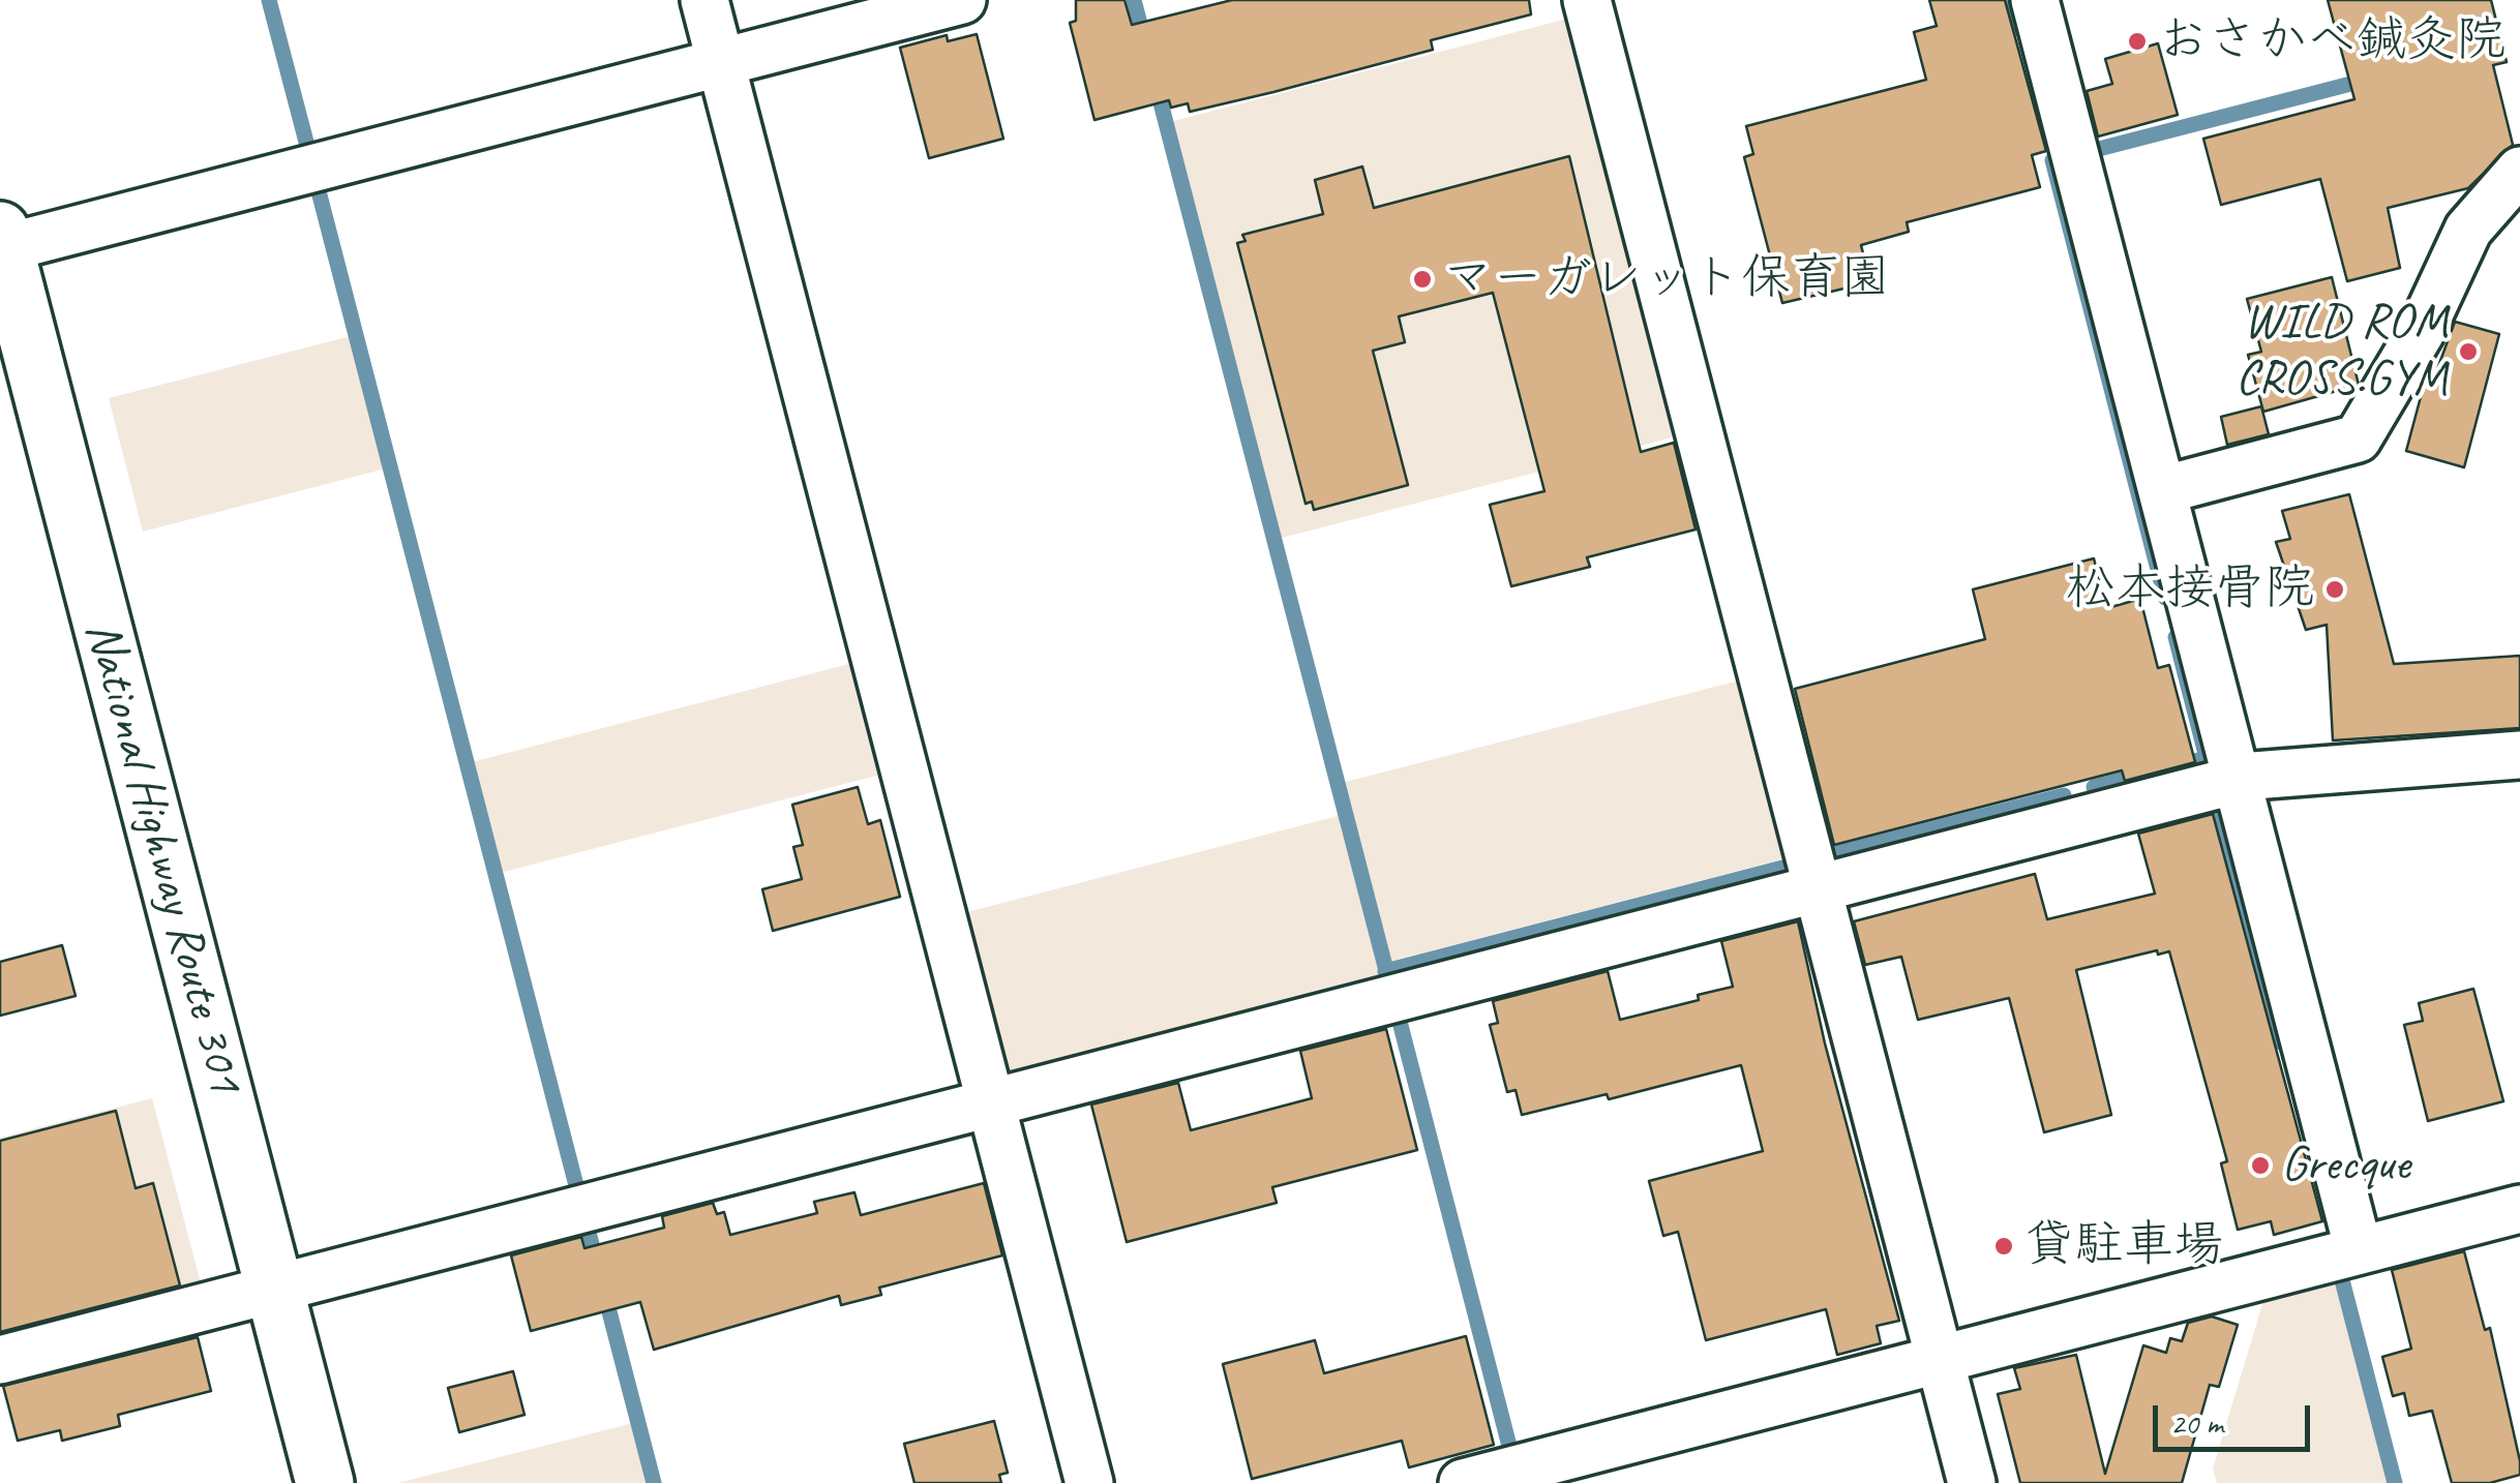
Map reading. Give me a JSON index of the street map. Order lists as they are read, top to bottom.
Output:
{
  "streets": {
    "highway": ["National Highway Route 301"]
  },
  "places": [
    "おさかべ鍼灸院",
    "マーガレット保育園",
    "WILD ROM CROSS.GYM",
    "松本接骨院",
    "Grecque",
    "貸駐車場"
  ],
  "scale_bar": "20 m"
}
